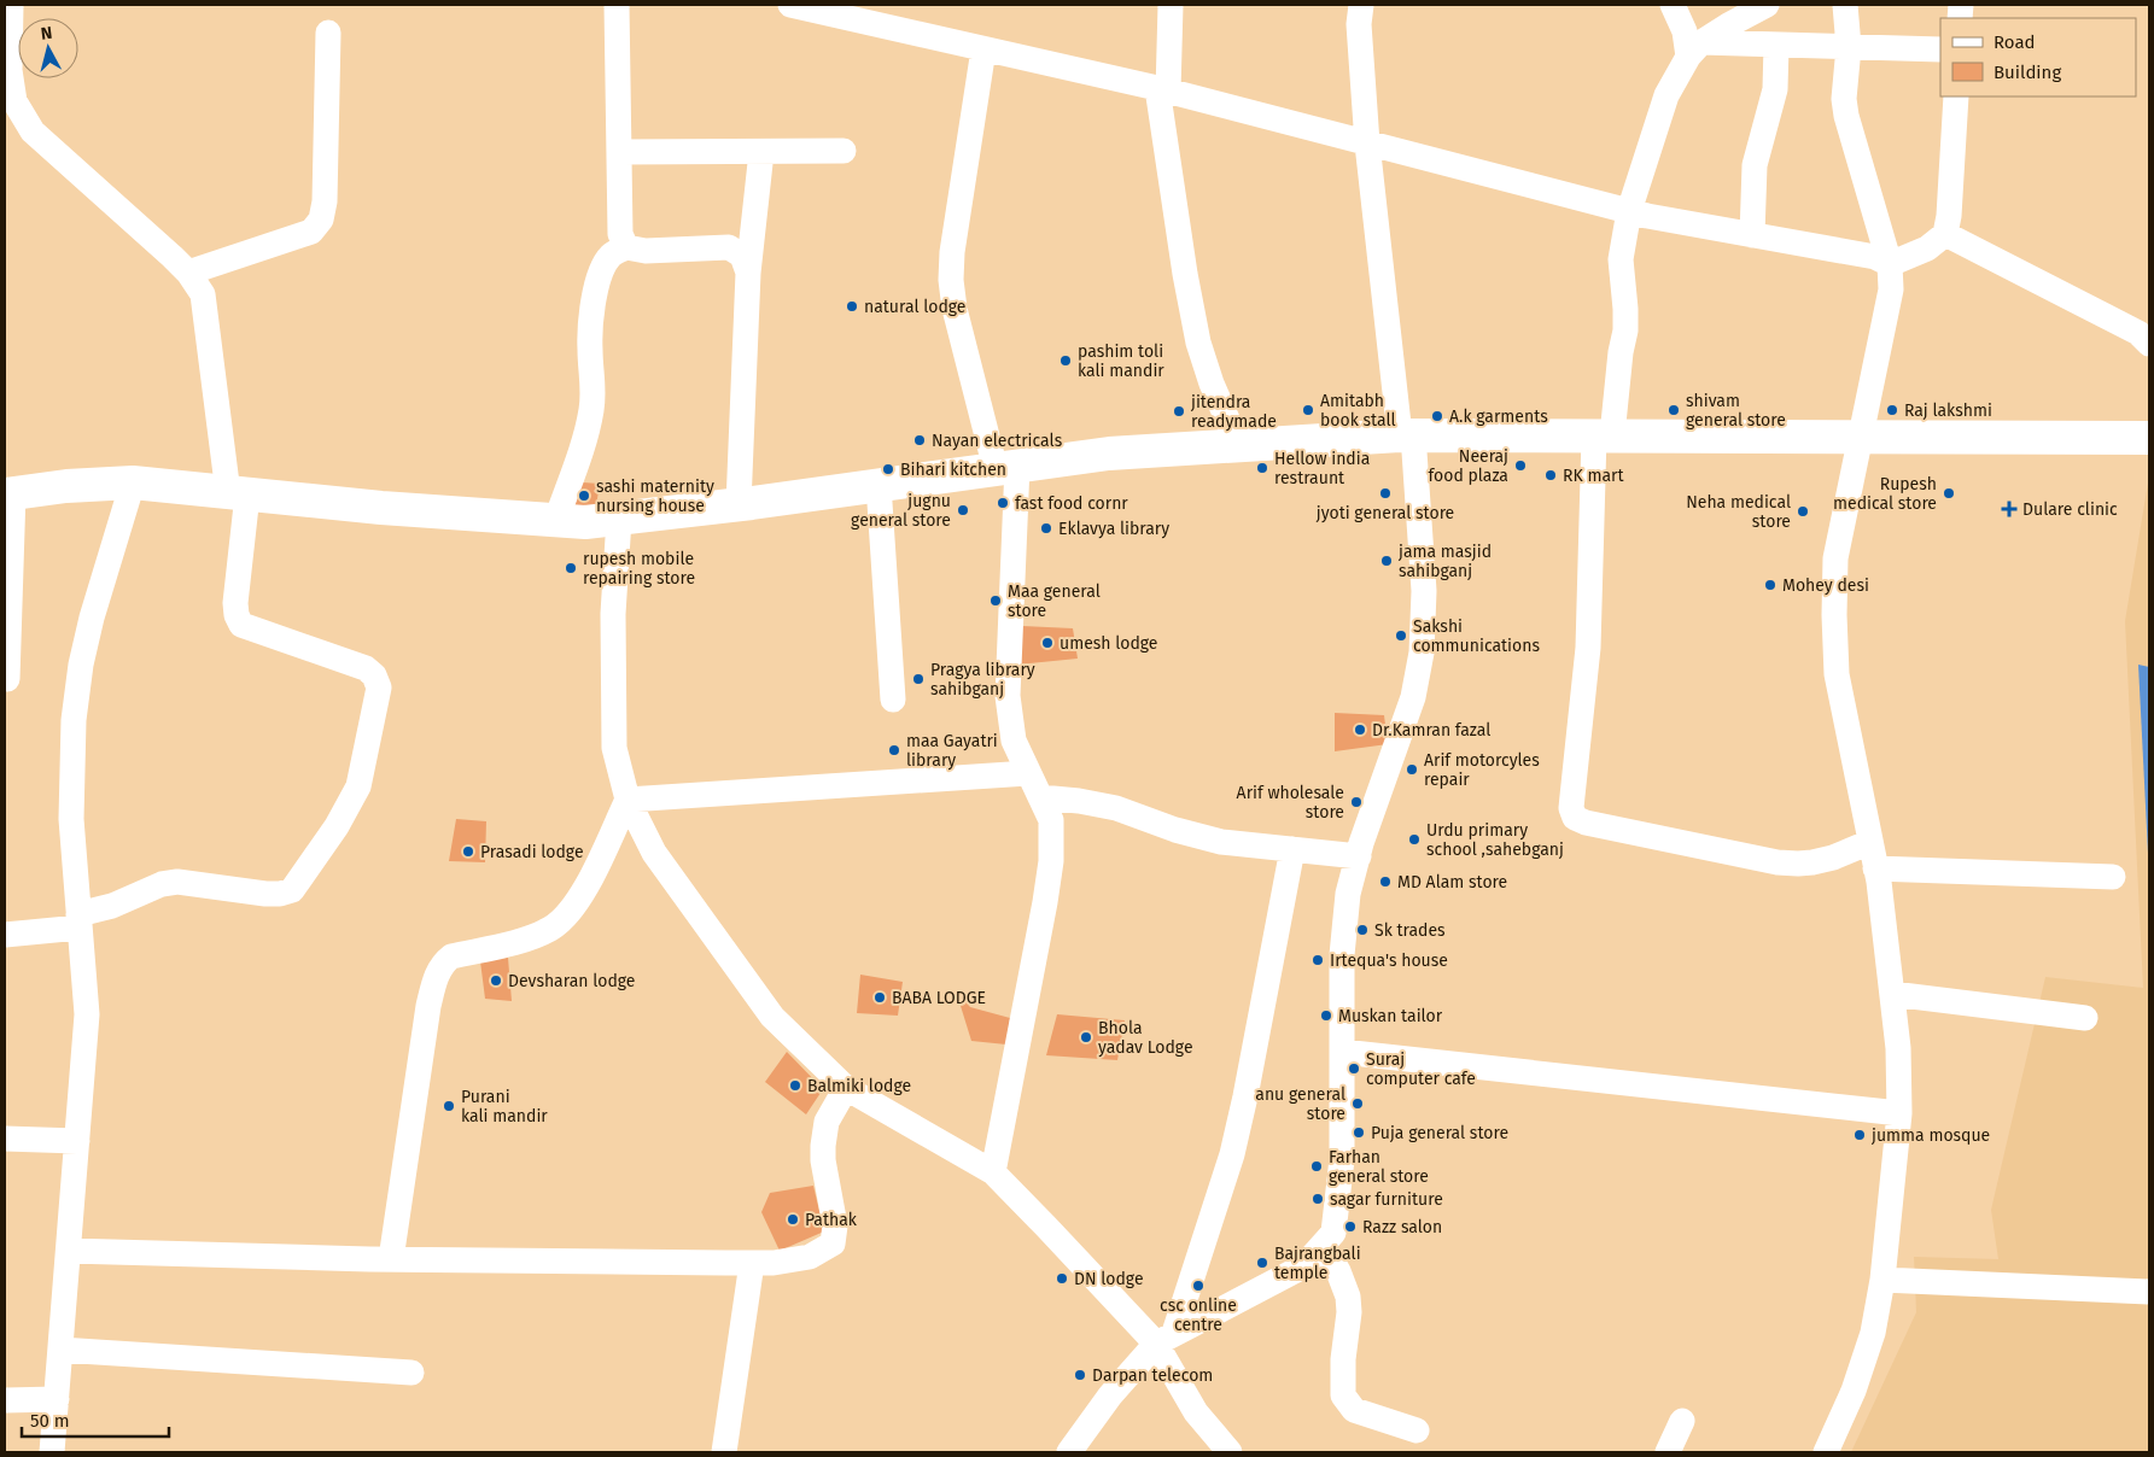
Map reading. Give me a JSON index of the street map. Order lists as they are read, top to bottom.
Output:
{
  "places": {
    "other": [
      "natural lodge",
      "pashim toli kali mandir",
      "Amitabh book stall",
      "shivam general store",
      "Raj lakshmi",
      "jitendra readymade",
      "A.k garments",
      "Nayan electricals",
      "Neeraj food plaza",
      "Hellow india restraunt",
      "Bihari kitchen",
      "RK mart",
      "jyoti general store",
      "Rupesh medical store",
      "sashi maternity nursing house",
      "fast food cornr",
      "jugnu general store",
      "Neha medical store",
      "Eklavya library",
      "jama masjid sahibganj",
      "rupesh mobile repairing store",
      "Mohey desi",
      "Maa general store",
      "Sakshi communications",
      "umesh lodge",
      "Pragya library sahibganj",
      "Dr.Kamran fazal",
      "maa Gayatri library",
      "Arif motorcyles repair",
      "Arif wholesale store",
      "Urdu primary school ,sahebganj",
      "Prasadi lodge",
      "MD Alam store",
      "Sk trades",
      "Irtequa's house",
      "Devsharan lodge",
      "BABA LODGE",
      "Muskan tailor",
      "Bhola yadav Lodge",
      "Suraj computer cafe",
      "Balmiki lodge",
      "anu general store",
      "Purani kali mandir",
      "Puja general store",
      "jumma mosque",
      "Farhan general store",
      "sagar furniture",
      "Pathak",
      "Razz salon",
      "Bajrangbali temple",
      "DN lodge",
      "csc online centre",
      "Darpan telecom"
    ],
    "health": ["Dulare clinic"]
  },
  "legend": ["Road", "Building"],
  "scale_bar": "50 m",
  "north": "top"
}
